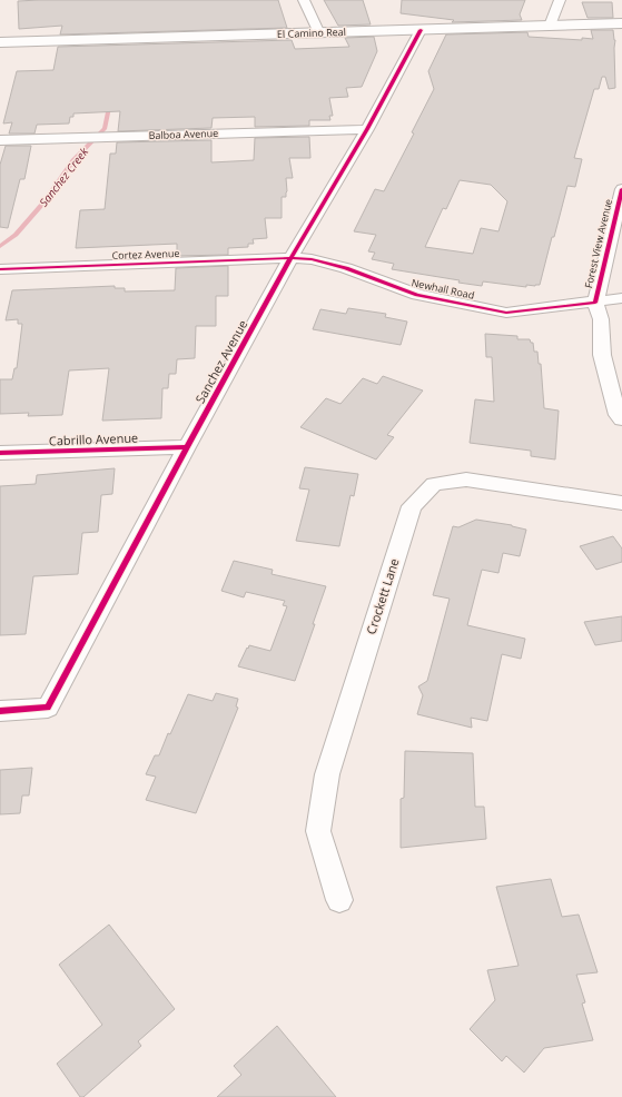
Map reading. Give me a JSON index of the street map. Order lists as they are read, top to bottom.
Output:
{
  "streets": {
    "main road": ["El Camino Real"],
    "street": [
      "Balboa Avenue",
      "Forest View Avenue",
      "Cortez Avenue",
      "Newhall Road",
      "Sanchez Avenue",
      "Cabrillo Avenue",
      "Crockett Lane"
    ]
  },
  "crossings": [
    ["El Camino Real", "Sanchez Avenue"],
    ["Balboa Avenue", "Sanchez Avenue"],
    ["Forest View Avenue", "Newhall Road"],
    ["Cortez Avenue", "Newhall Road"],
    ["Cortez Avenue", "Sanchez Avenue"],
    ["Newhall Road", "Sanchez Avenue"],
    ["Sanchez Avenue", "Cabrillo Avenue"]
  ],
  "water": ["Sanchez Creek"]
}
